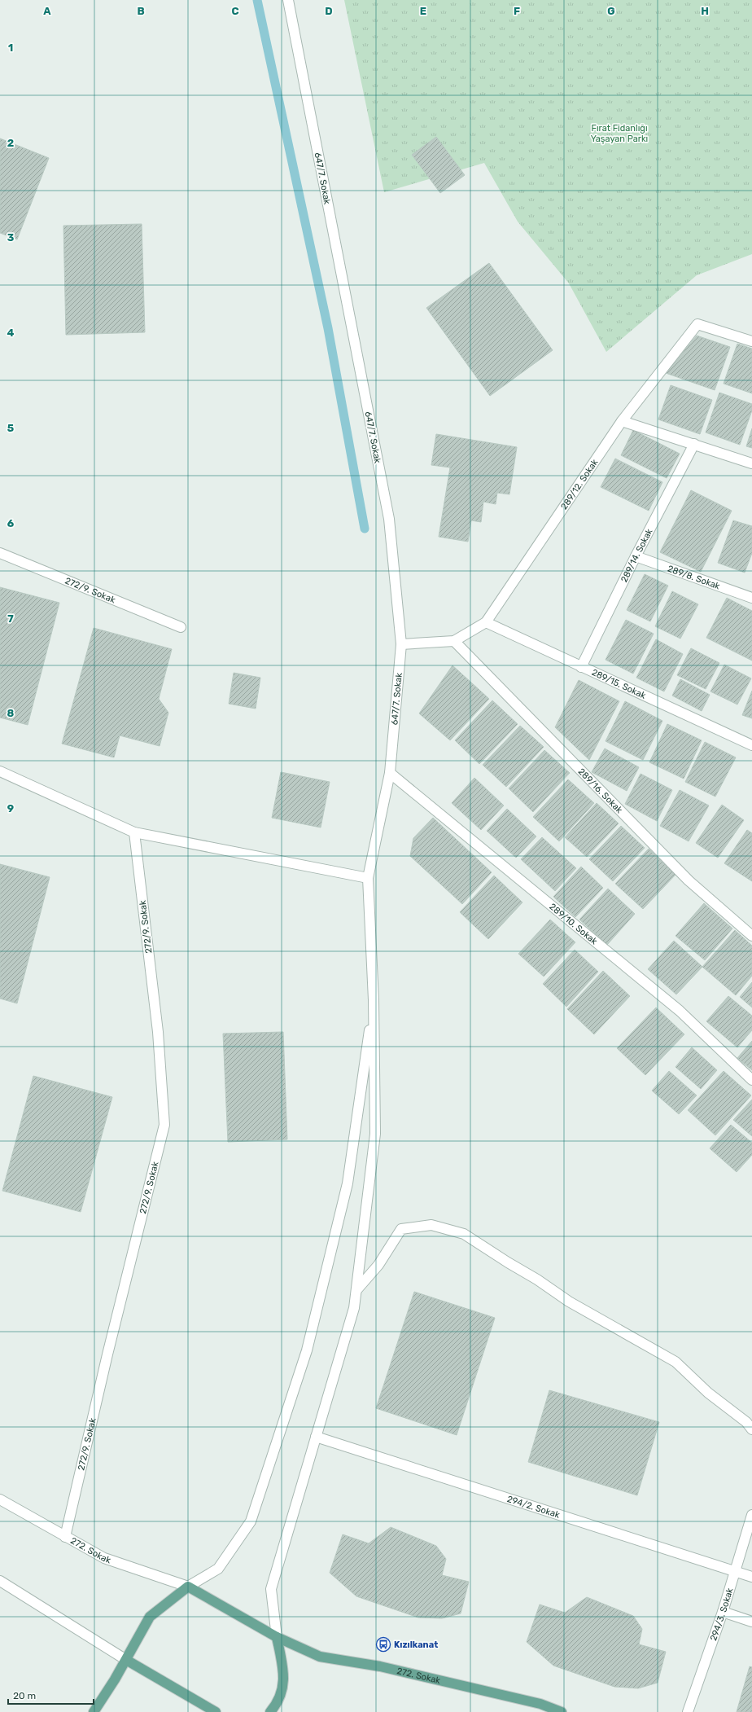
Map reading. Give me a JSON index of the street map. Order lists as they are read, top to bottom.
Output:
{
  "streets": {
    "main road": ["272. Sokak"],
    "street": [
      "647/7. Sokak",
      "289/12. Sokak",
      "289/14. Sokak",
      "289/8. Sokak",
      "272/9. Sokak",
      "289/15. Sokak",
      "289/16. Sokak",
      "289/10. Sokak",
      "294/2. Sokak",
      "294/3. Sokak"
    ]
  },
  "crossings": [
    ["647/7. Sokak", "289/12. Sokak"],
    ["647/7. Sokak", "289/10. Sokak"],
    ["289/12. Sokak", "289/15. Sokak"],
    ["289/12. Sokak", "289/16. Sokak"],
    ["289/14. Sokak", "289/8. Sokak"],
    ["289/14. Sokak", "289/15. Sokak"],
    ["272/9. Sokak", "272. Sokak"],
    ["294/2. Sokak", "294/3. Sokak"]
  ],
  "parks": ["Fırat Fidanlığı Yaşayan Parkı"],
  "places": {
    "bus stop": ["Kızılkanat"]
  },
  "scale_bar": "20 m",
  "grid": {
    "columns": [
      "A",
      "B",
      "C",
      "D",
      "E",
      "F",
      "G",
      "H"
    ],
    "rows": [
      "1",
      "2",
      "3",
      "4",
      "5",
      "6",
      "7",
      "8",
      "9"
    ]
  }
}
